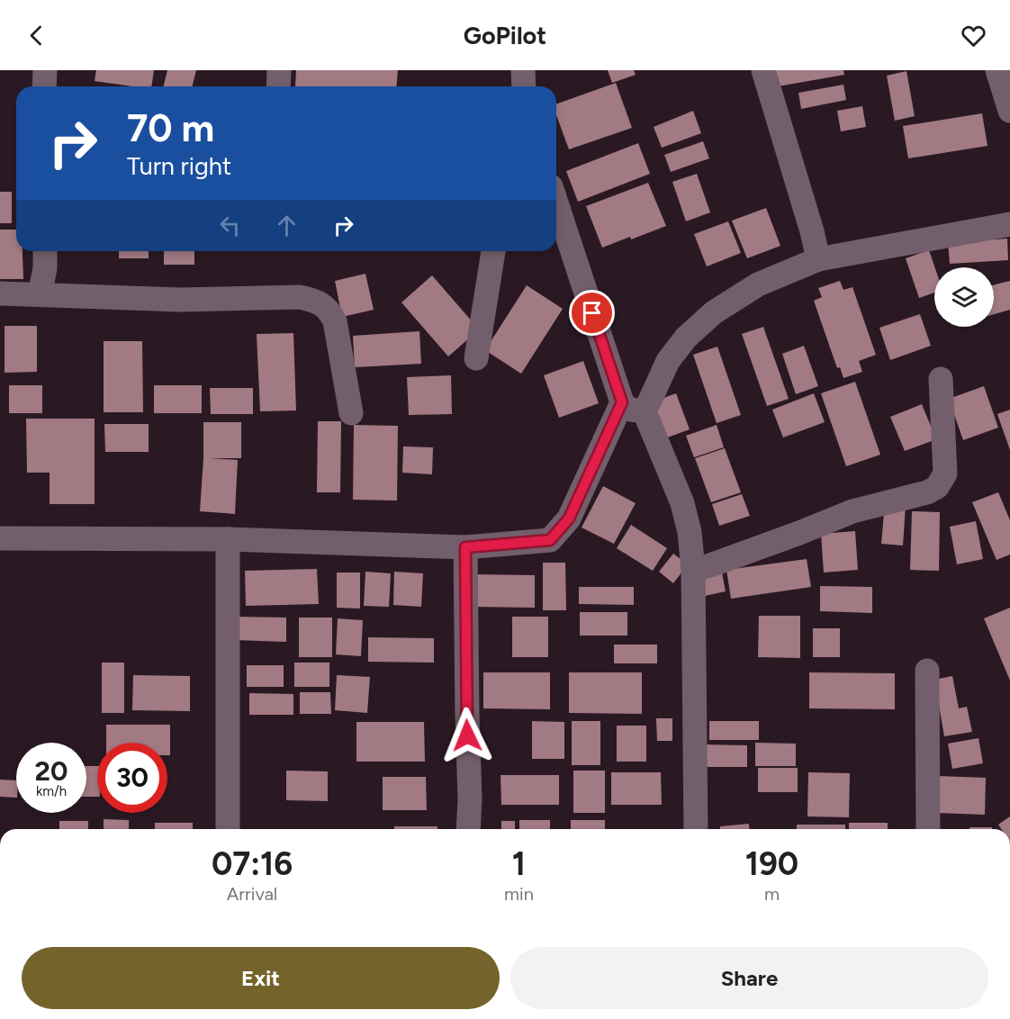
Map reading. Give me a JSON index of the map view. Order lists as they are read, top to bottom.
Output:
{
  "page": {
    "header": "GoPilot",
    "turn": ["70 m", "Turn right"],
    "speed": "20 km/h",
    "limit": "30",
    "eta": [
      "07:16",
      "Arrival",
      "1",
      "min",
      "190",
      "m"
    ],
    "buttons": ["Exit", "Share"]
  }
}
